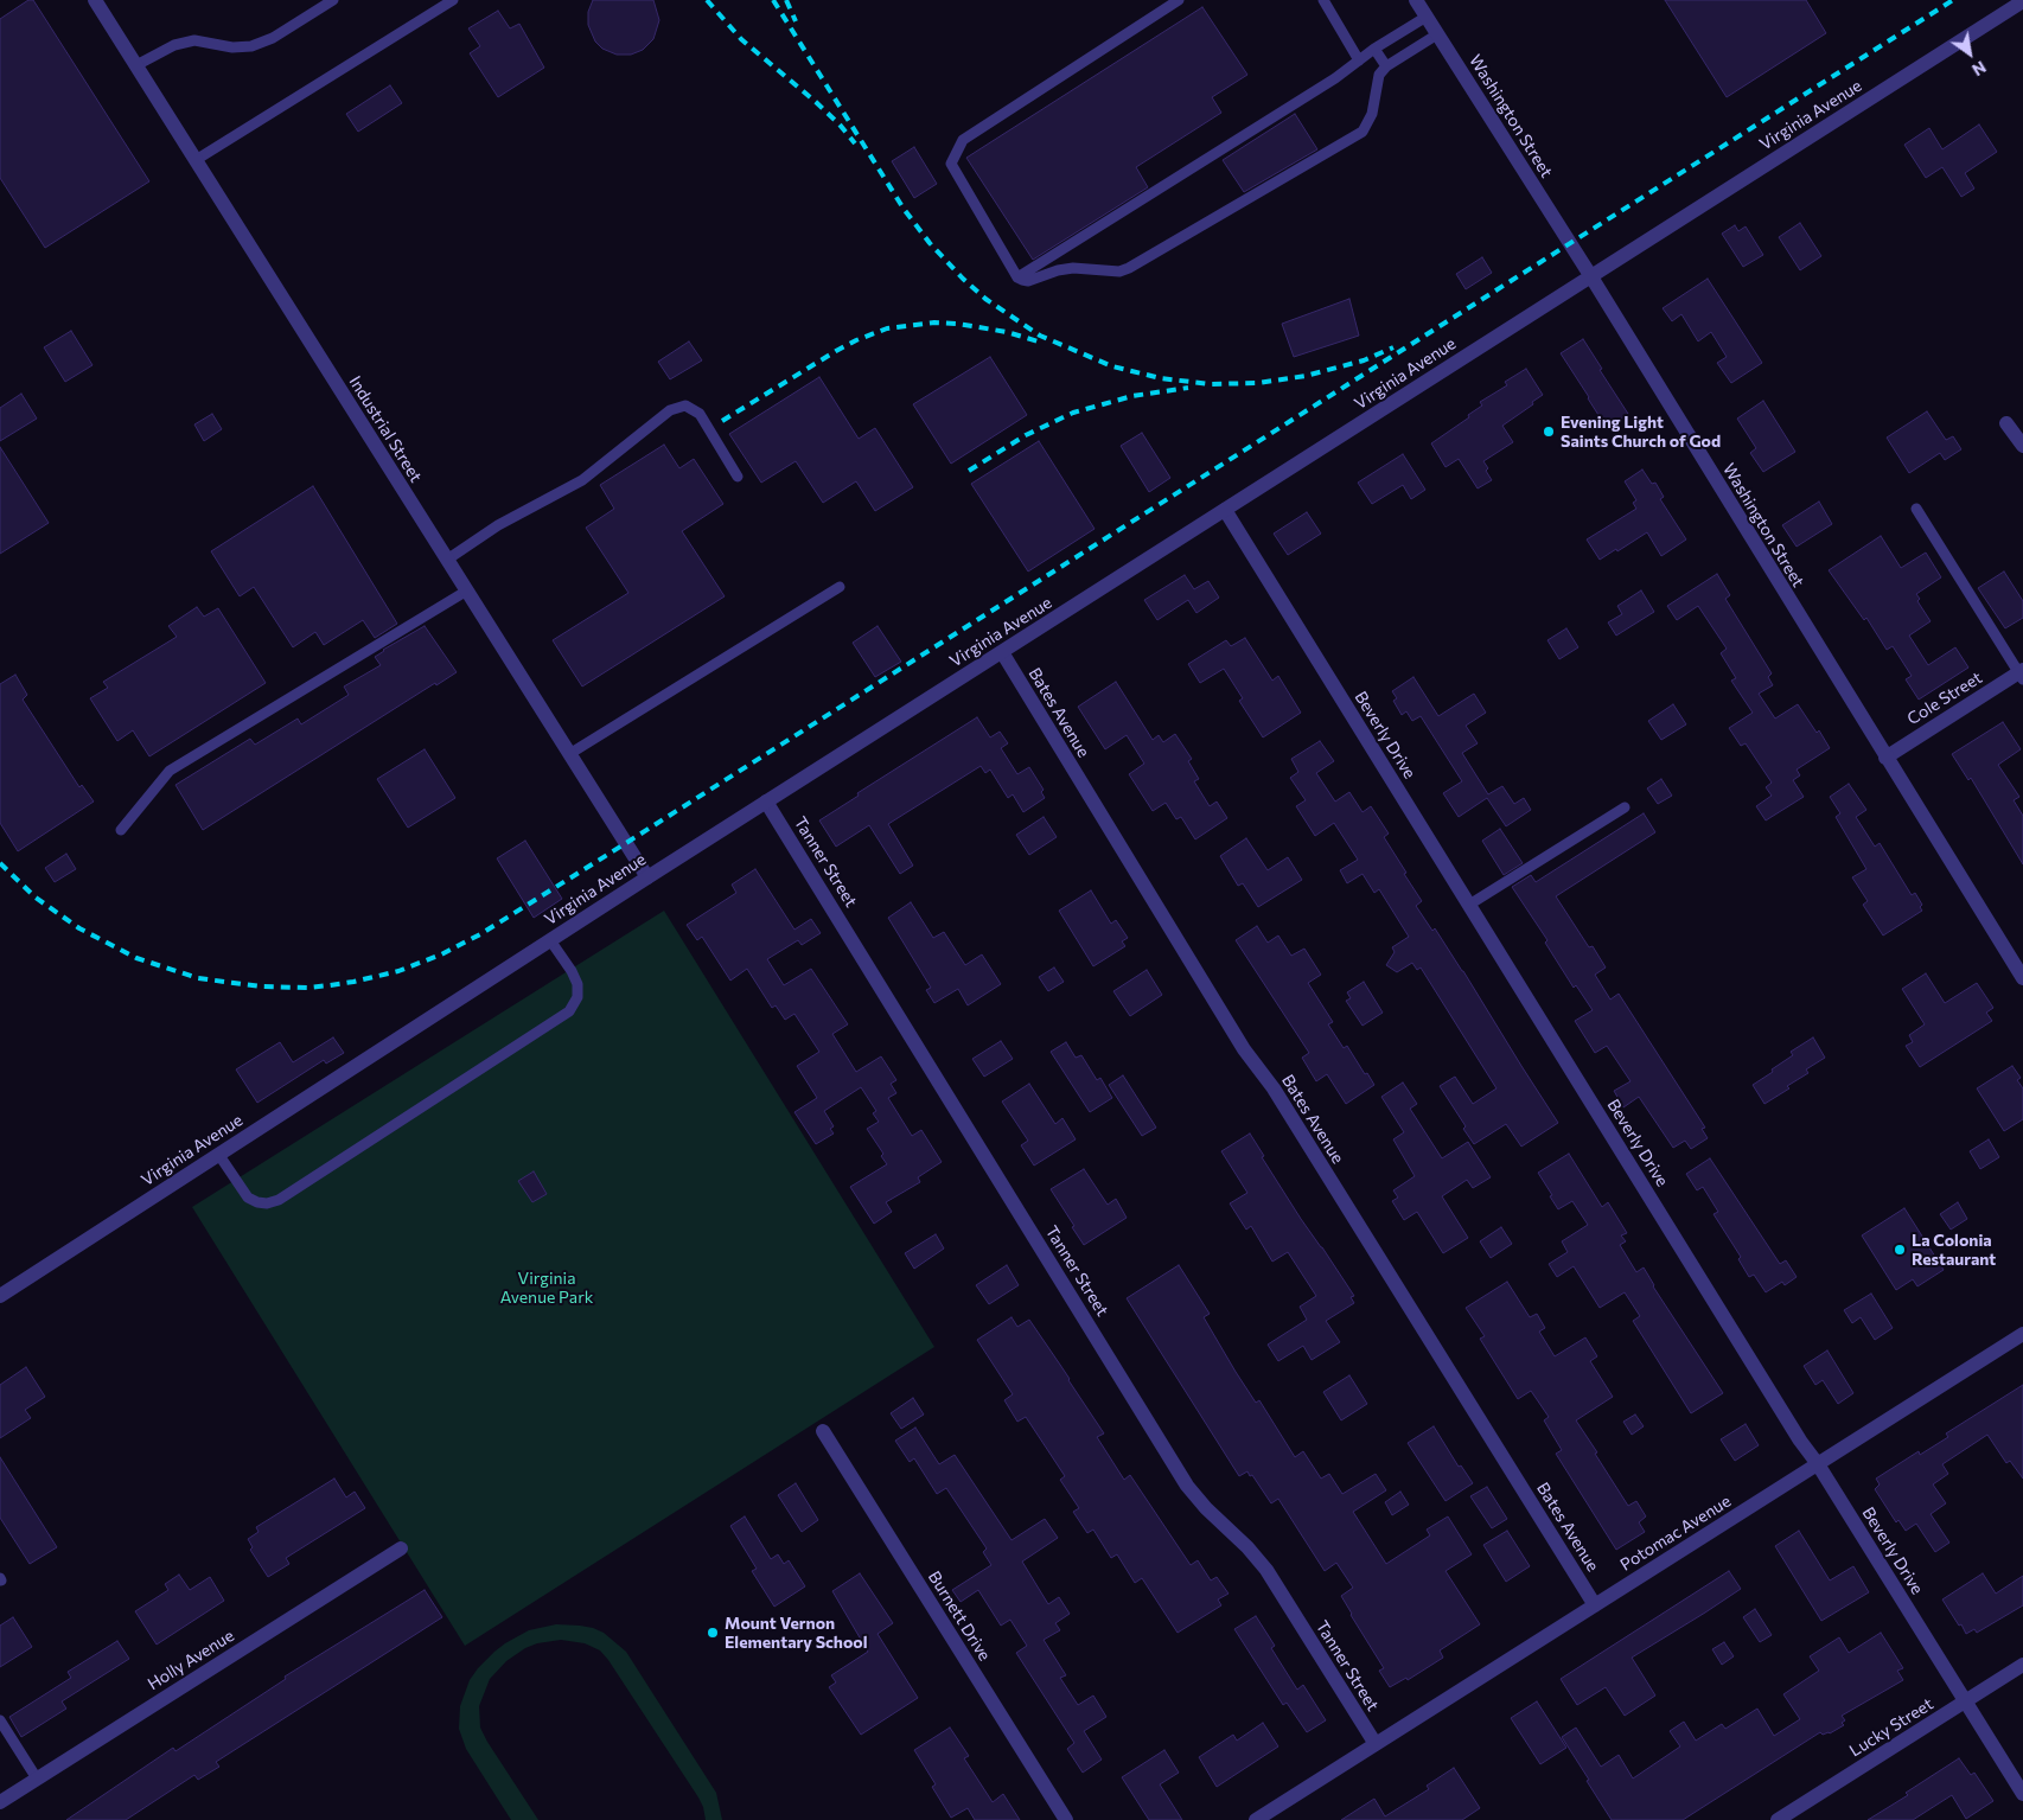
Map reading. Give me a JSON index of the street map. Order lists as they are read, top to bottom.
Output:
{
  "streets": {
    "street": [
      "Virginia Avenue",
      "Washington Street",
      "Industrial Street",
      "Cole Street",
      "Bates Avenue",
      "Beverly Drive",
      "Tanner Street",
      "Potomac Avenue",
      "Burnett Drive",
      "Holly Avenue",
      "Lucky Street"
    ]
  },
  "crossings": [
    ["Virginia Avenue", "Washington Street"],
    ["Virginia Avenue", "Industrial Street"],
    ["Virginia Avenue", "Bates Avenue"],
    ["Virginia Avenue", "Beverly Drive"],
    ["Virginia Avenue", "Tanner Street"],
    ["Washington Street", "Cole Street"],
    ["Bates Avenue", "Potomac Avenue"],
    ["Beverly Drive", "Potomac Avenue"],
    ["Beverly Drive", "Lucky Street"],
    ["Tanner Street", "Potomac Avenue"]
  ],
  "parks": ["Virginia Avenue Park"],
  "places": ["Evening Light Saints Church of God", "La Colonia Restaurant", "Mount Vernon Elementary School"],
  "north": "bottom right"
}
